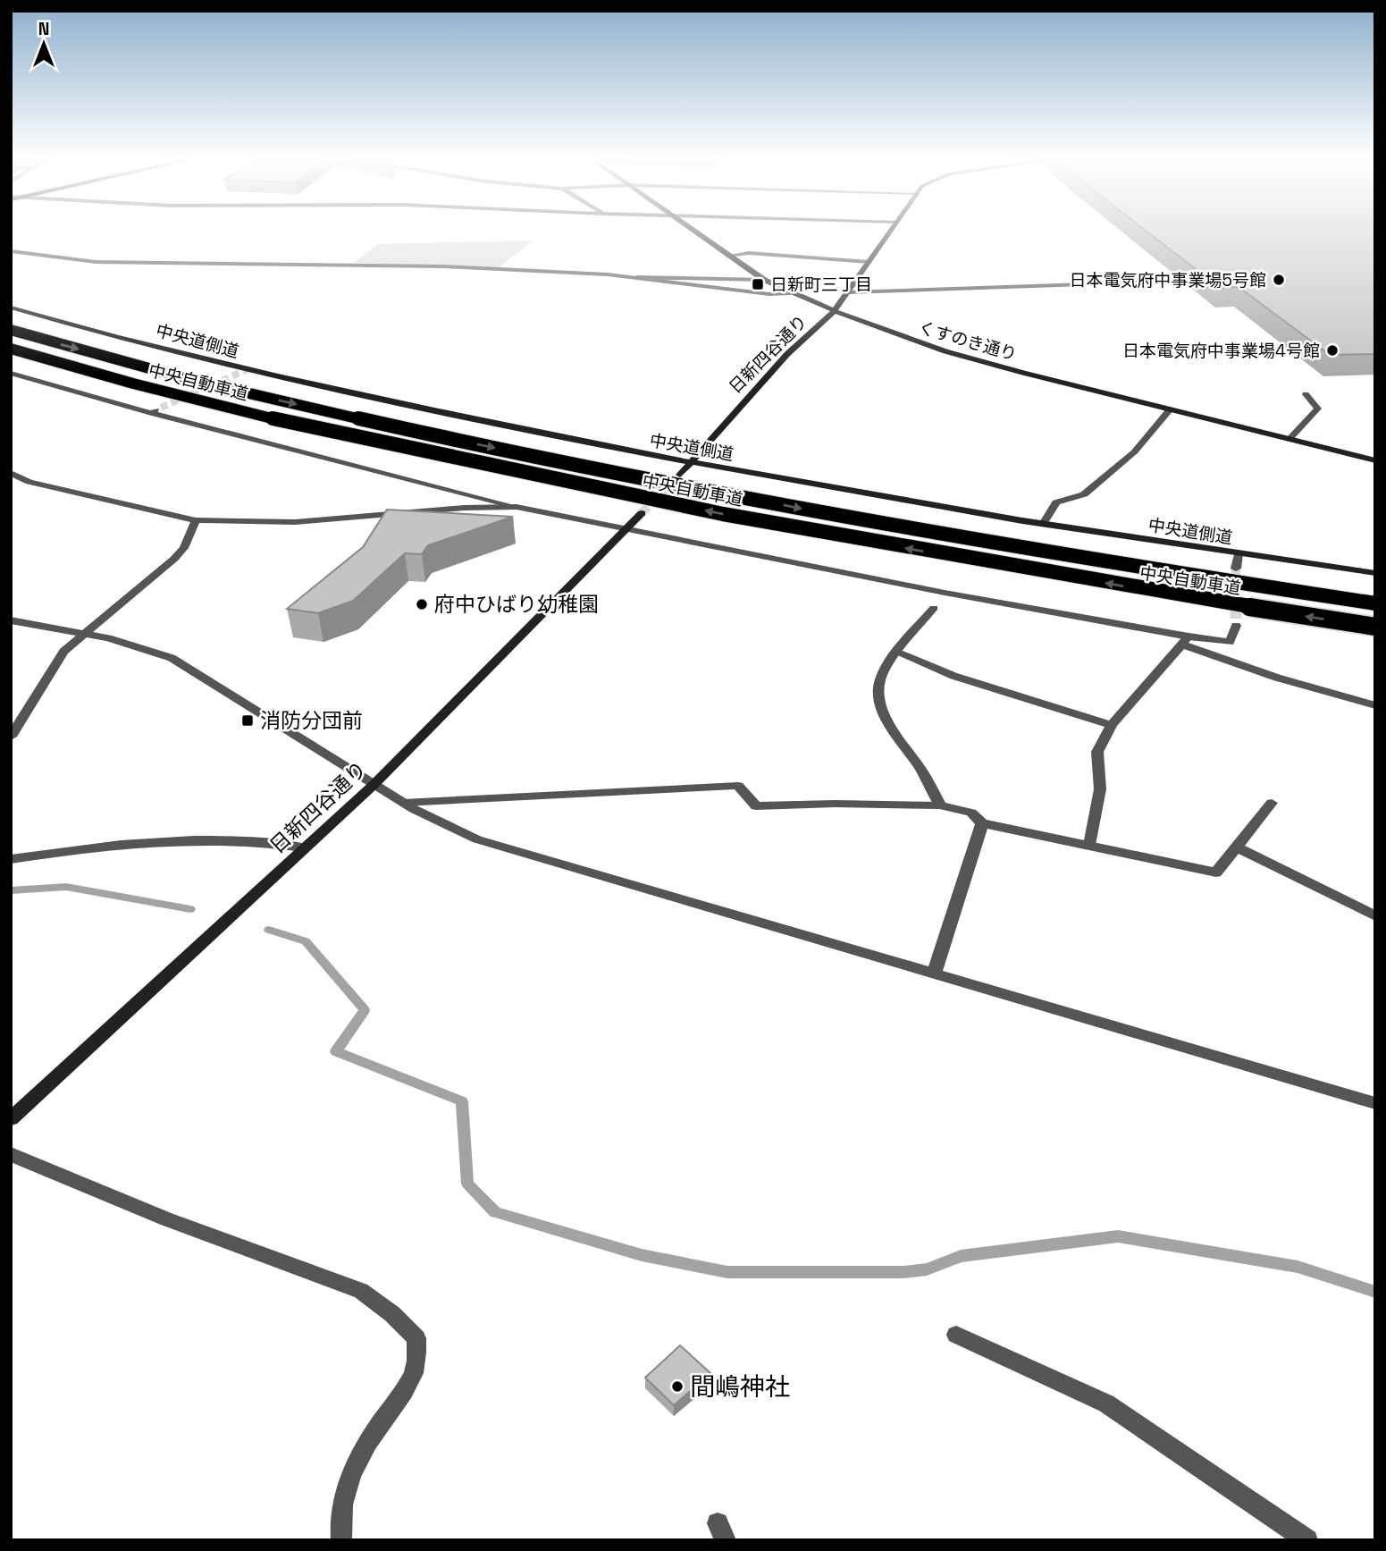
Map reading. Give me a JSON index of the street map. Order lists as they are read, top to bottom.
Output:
{
  "streets": {
    "highway": ["中央自動車道"],
    "street": ["中央道側道", "くすのき通り", "日新四谷通り"]
  },
  "crossings": [
    ["中央道側道", "日新四谷通り"],
    ["くすのき通り", "日新四谷通り"]
  ],
  "places": {
    "other": [
      "日本電気府中事業場5号館",
      "日本電気府中事業場4号館",
      "府中ひばり幼稚園",
      "間嶋神社"
    ],
    "transit": ["日新町三丁目", "消防分団前"]
  },
  "north": "top"
}
